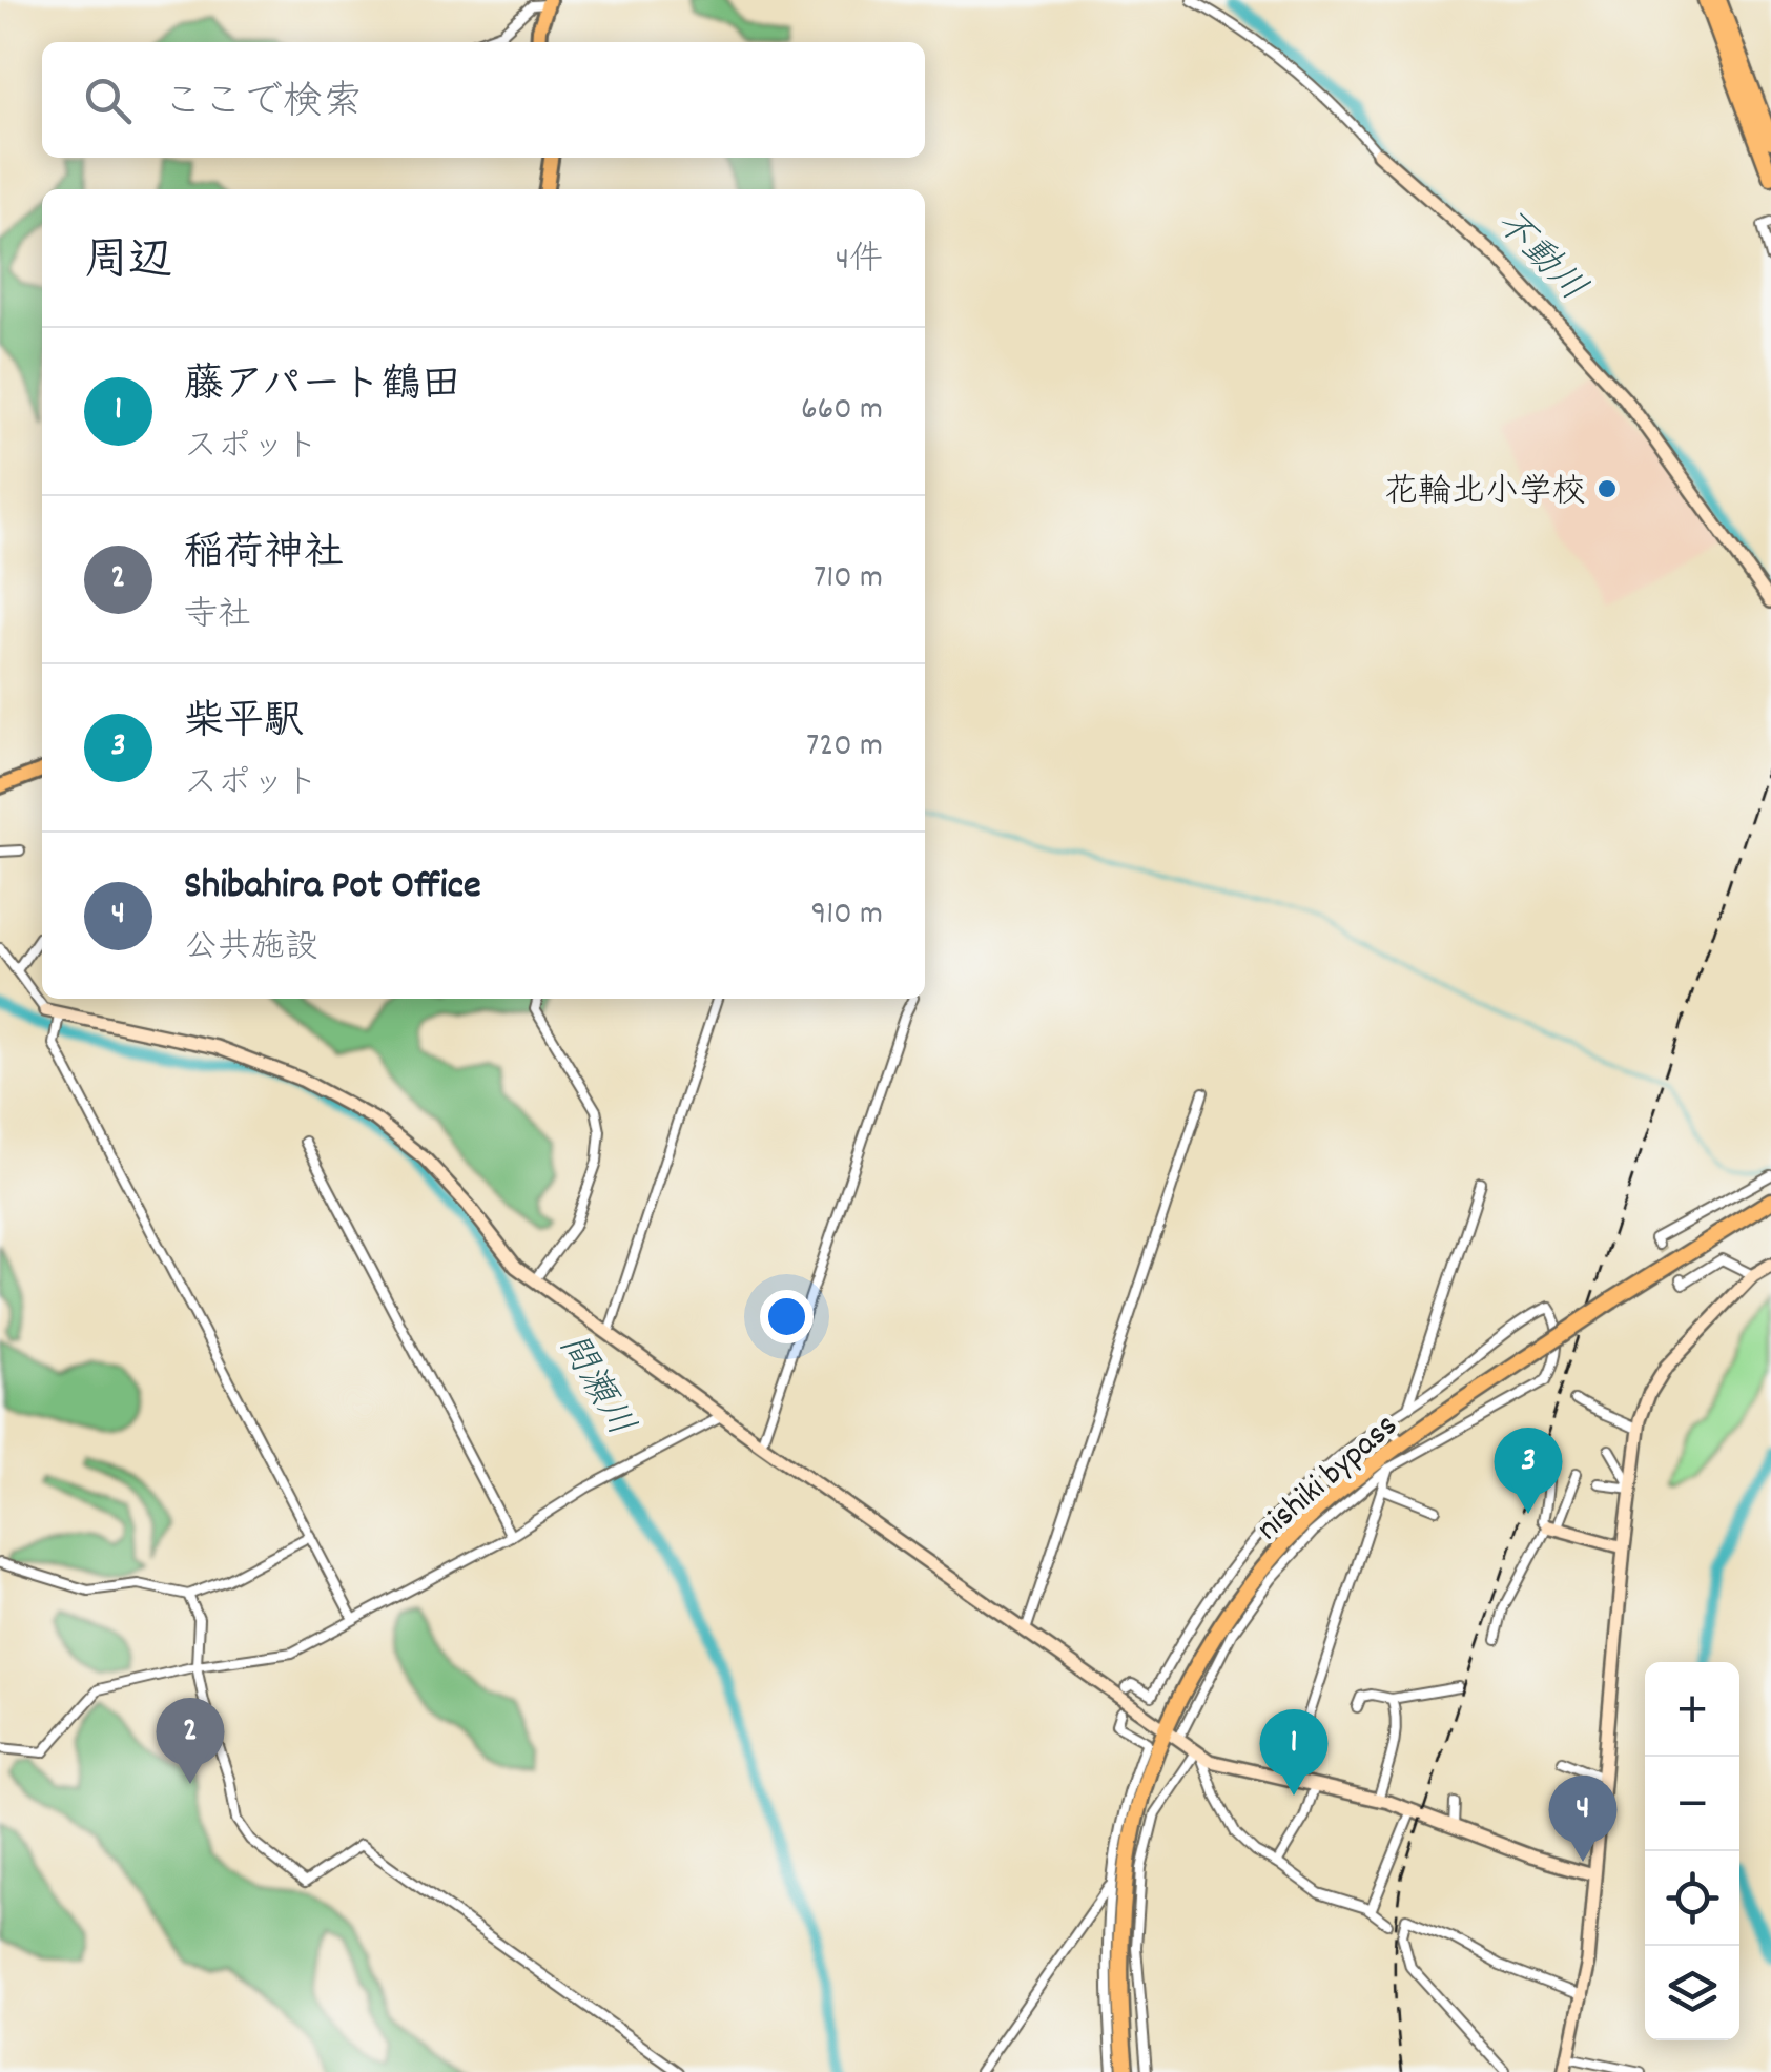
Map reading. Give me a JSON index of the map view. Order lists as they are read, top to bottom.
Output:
{
  "streets": {
    "highway": ["nishiki bypass"]
  },
  "water": ["不動川", "間瀬川"],
  "places": ["花輪北小学校"],
  "page": {
    "search": "ここで検索",
    "heading": ["周辺", "4件"],
    "list": [
      {
        "mark": "1",
        "name": "藤アパート鶴田",
        "note": "スポット",
        "value": "660 m"
      },
      {
        "mark": "2",
        "name": "稲荷神社",
        "note": "寺社",
        "value": "710 m"
      },
      {
        "mark": "3",
        "name": "柴平駅",
        "note": "スポット",
        "value": "720 m"
      },
      {
        "mark": "4",
        "name": "Shibahira Pot Office",
        "note": "公共施設",
        "value": "910 m"
      }
    ],
    "pins": [
      "3",
      "2",
      "1",
      "4"
    ],
    "map_buttons": ["+", "−"]
  }
}
